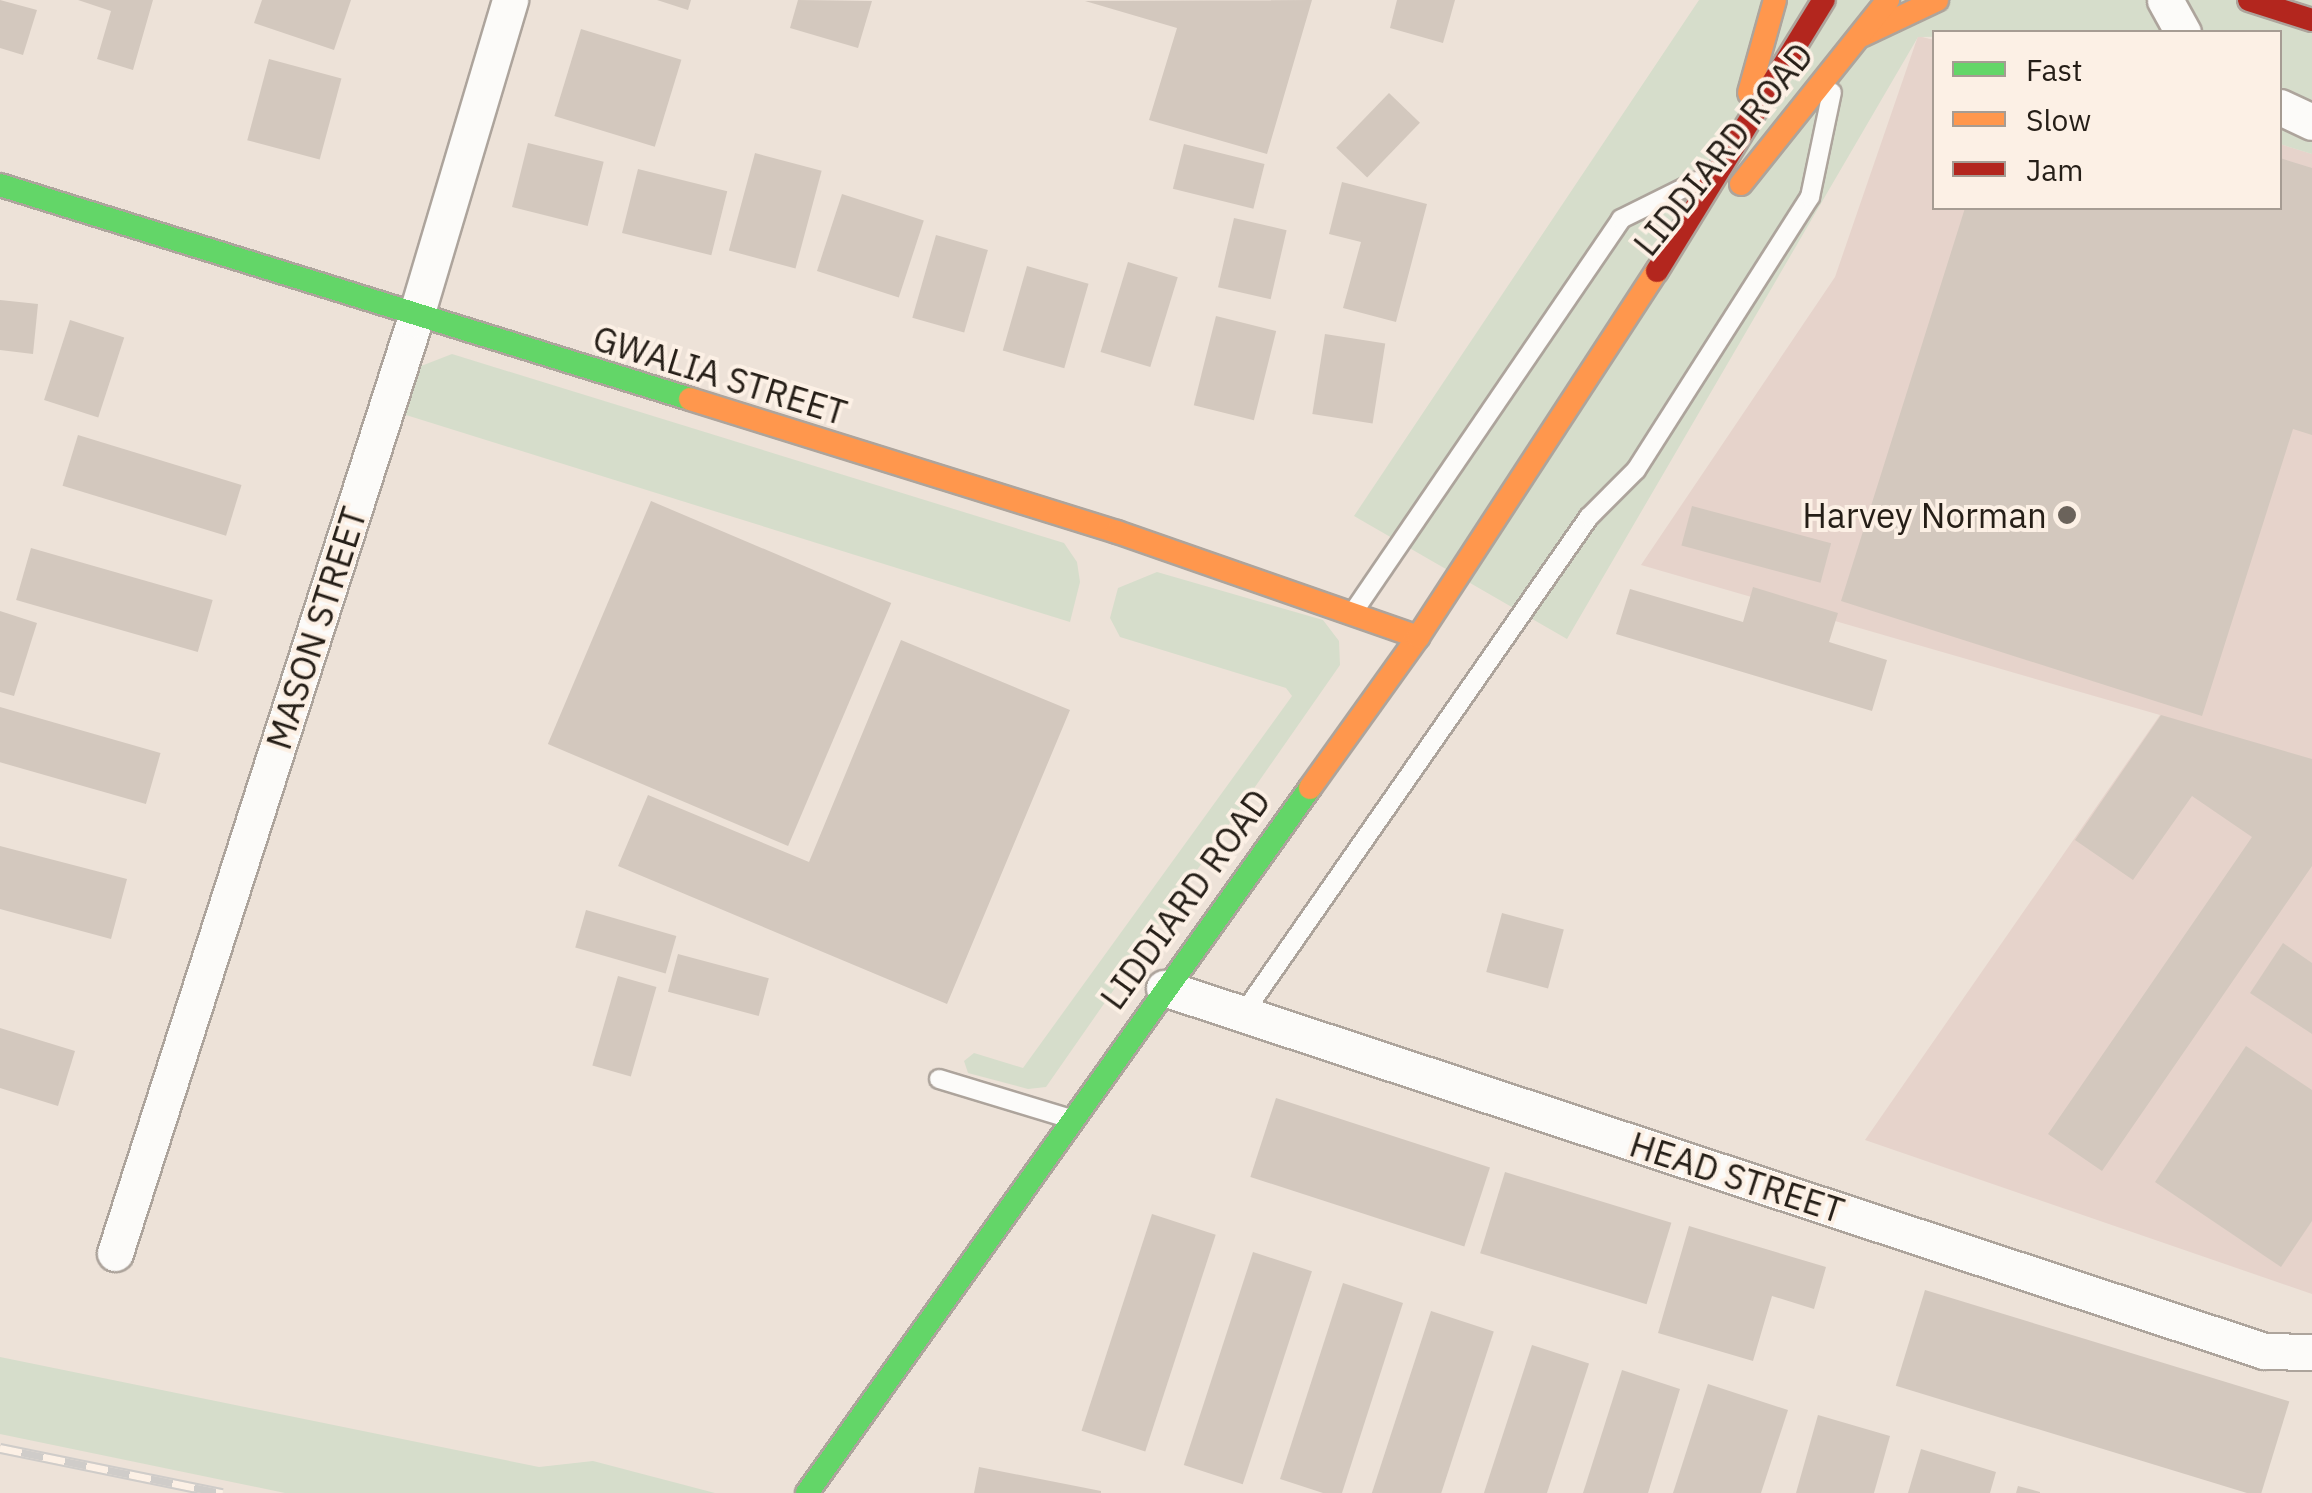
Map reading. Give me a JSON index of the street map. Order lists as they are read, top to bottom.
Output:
{
  "streets": {
    "main road": ["LIDDIARD ROAD", "GWALIA STREET"],
    "street": ["MASON STREET", "HEAD STREET"]
  },
  "crossings": [
    ["LIDDIARD ROAD", "GWALIA STREET"],
    ["LIDDIARD ROAD", "HEAD STREET"],
    ["GWALIA STREET", "MASON STREET"]
  ],
  "places": ["Harvey Norman"],
  "legend": ["Fast", "Slow", "Jam"]
}
